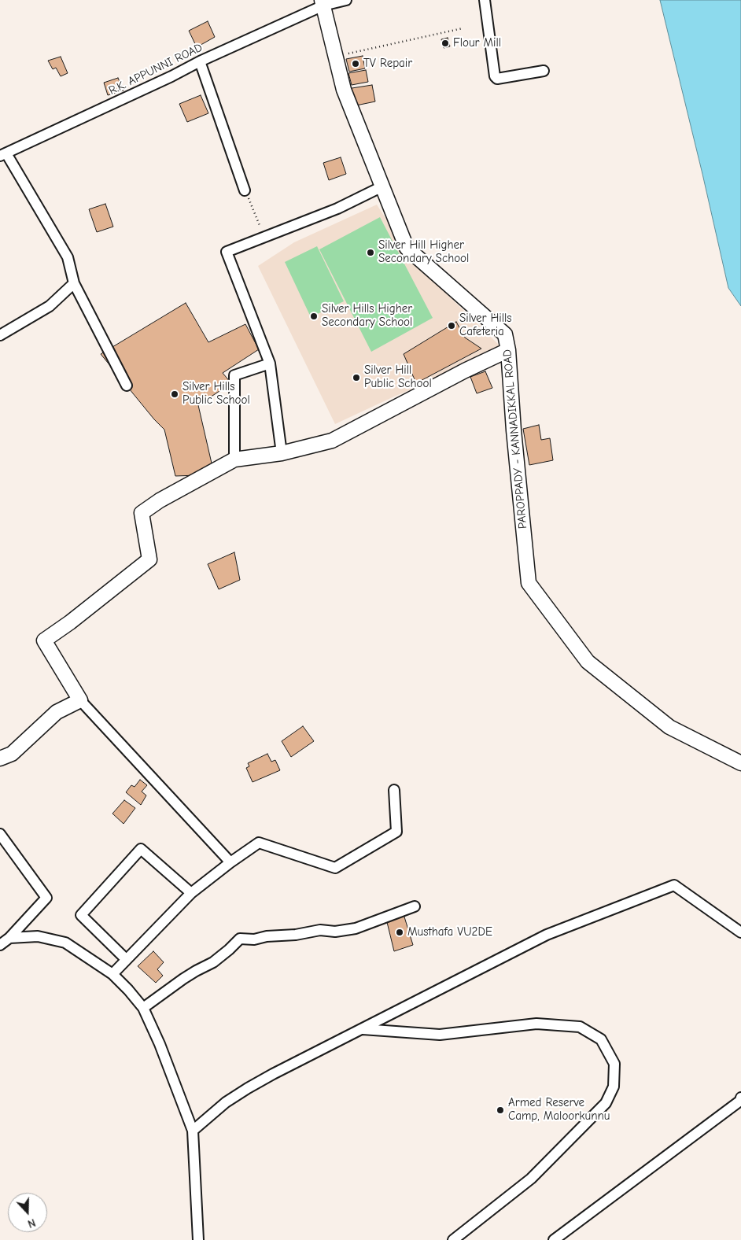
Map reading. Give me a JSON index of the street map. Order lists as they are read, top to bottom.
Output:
{
  "streets": {
    "main road": ["PAROPPADY - KANNADIKKAL ROAD"],
    "street": ["R.K. APPUNNI ROAD"]
  },
  "crossings": [
    ["R.K. APPUNNI ROAD", "PAROPPADY - KANNADIKKAL ROAD"]
  ],
  "places": [
    "Flour Mill",
    "TV Repair",
    "Silver Hill Higher Secondary School",
    "Silver Hills Higher Secondary School",
    "Silver Hills Cafeteria",
    "Silver Hill Public School",
    "Silver Hills Public School",
    "Musthafa VU2DE",
    "Armed Reserve Camp, Maloorkunnu"
  ],
  "north": "bottom"
}
